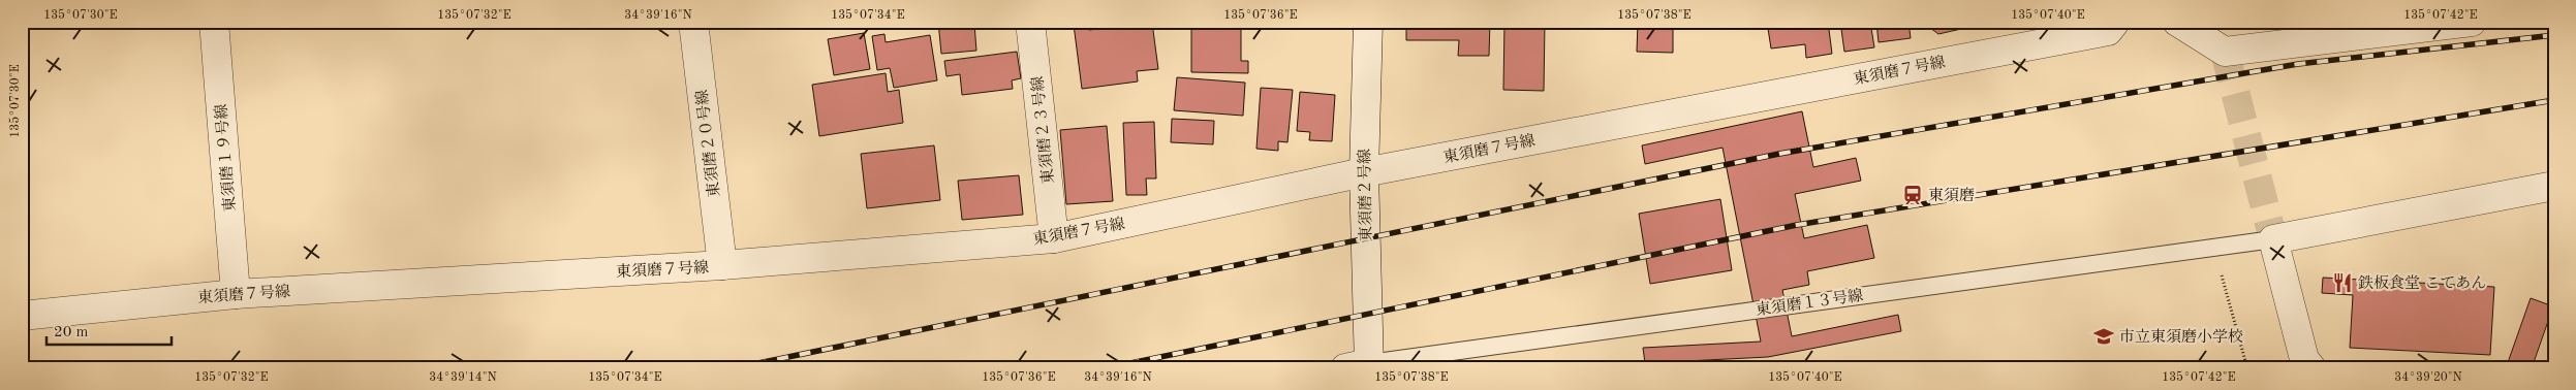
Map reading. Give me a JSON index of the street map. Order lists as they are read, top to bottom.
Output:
{
  "streets": {
    "street": [
      "東須磨７号線",
      "東須磨２３号線",
      "東須磨２０号線",
      "東須磨１９号線",
      "東須磨２号線"
    ],
    "lane": ["東須磨１３号線"]
  },
  "crossings": [
    ["東須磨７号線", "東須磨２３号線"],
    ["東須磨７号線", "東須磨２０号線"],
    ["東須磨７号線", "東須磨１９号線"],
    ["東須磨７号線", "東須磨２号線"],
    ["東須磨２号線", "東須磨１３号線"]
  ],
  "places": {
    "station": ["東須磨"],
    "restaurant": ["鉄板食堂 こてあん"],
    "school or university": ["市立東須磨小学校"]
  },
  "scale_bar": "20 m",
  "coordinates": [
    "135°07'30\"E",
    "135°07'32\"E",
    "34°39'16\"N",
    "135°07'34\"E",
    "135°07'36\"E",
    "135°07'38\"E",
    "135°07'40\"E",
    "135°07'42\"E",
    "34°39'14\"N",
    "34°39'20\"N"
  ]
}
